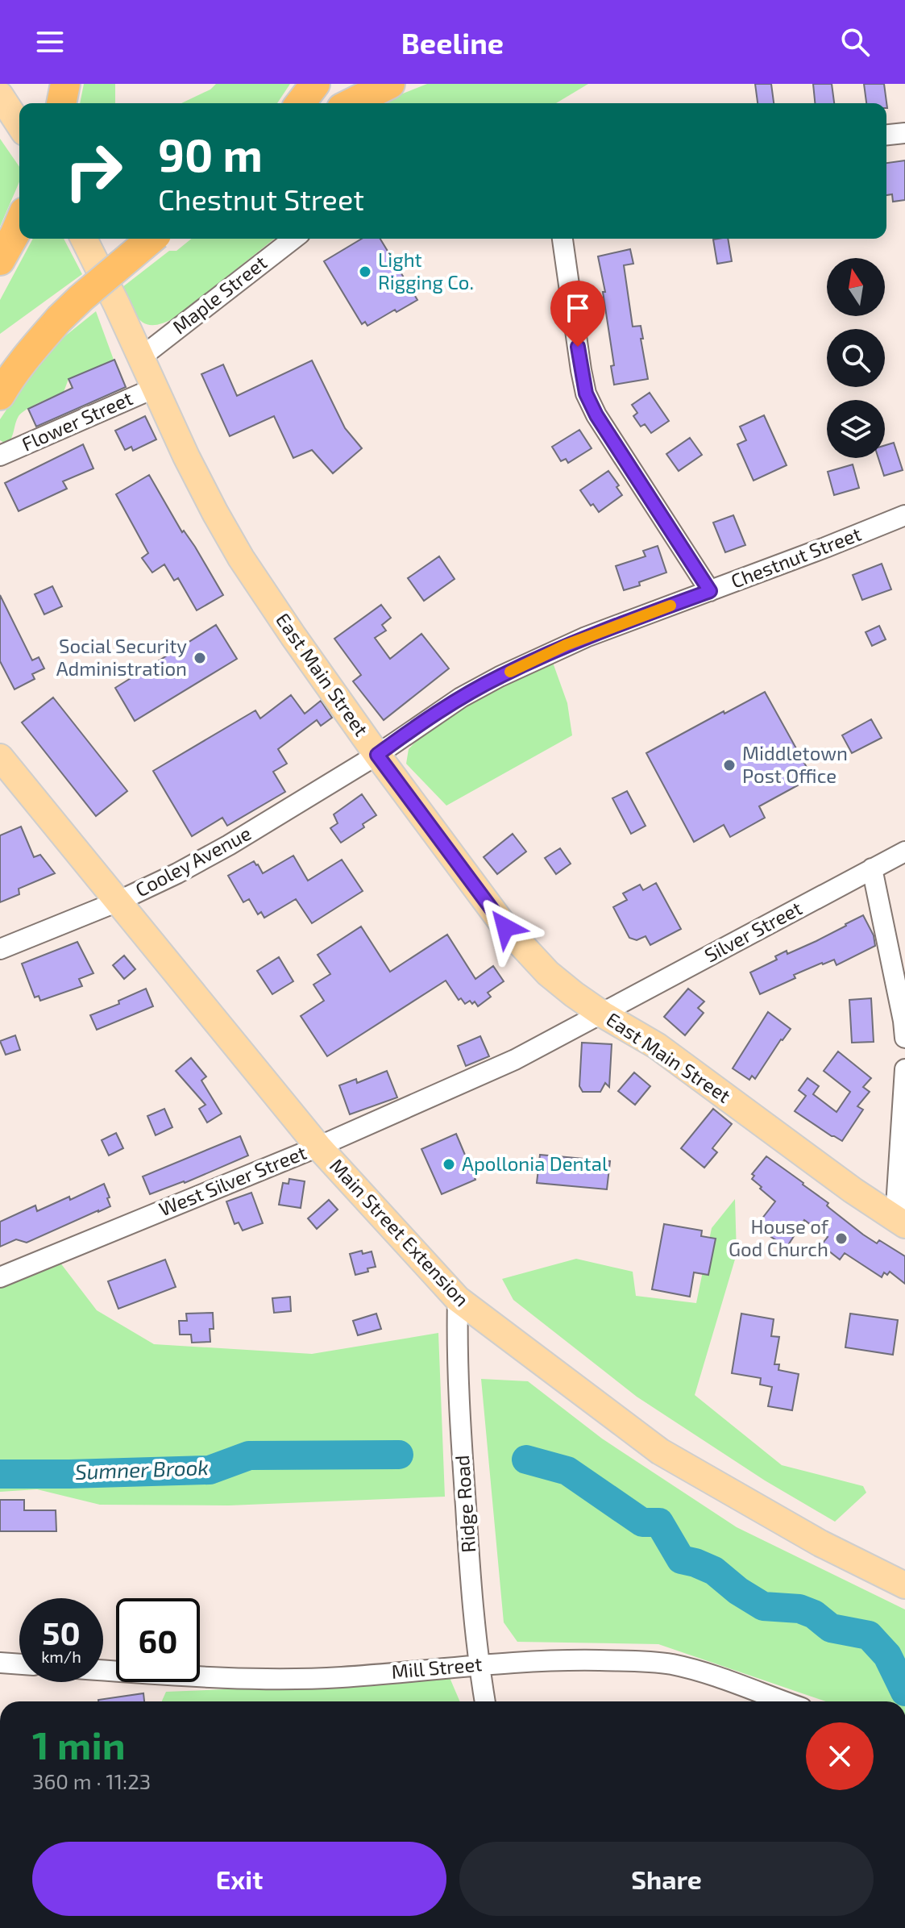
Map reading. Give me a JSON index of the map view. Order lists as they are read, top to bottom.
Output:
{
  "streets": {
    "main road": ["East Main Street", "Main Street Extension"],
    "street": [
      "Maple Street",
      "Flower Street",
      "Chestnut Street",
      "Cooley Avenue",
      "Silver Street",
      "West Silver Street",
      "Ridge Road",
      "Mill Street"
    ]
  },
  "crossings": [
    ["Maple Street", "East Main Street"],
    ["Flower Street", "East Main Street"],
    ["Chestnut Street", "East Main Street"],
    ["Chestnut Street", "Cooley Avenue"],
    ["East Main Street", "Cooley Avenue"],
    ["East Main Street", "Silver Street"],
    ["East Main Street", "West Silver Street"],
    ["Cooley Avenue", "Main Street Extension"],
    ["Silver Street", "West Silver Street"],
    ["West Silver Street", "Main Street Extension"],
    ["Main Street Extension", "Ridge Road"],
    ["Ridge Road", "Mill Street"]
  ],
  "water": ["Sumner Brook"],
  "places": [
    "Light Rigging Co.",
    "Social Security Administration",
    "Middletown Post Office",
    "Apollonia Dental",
    "House of God Church"
  ],
  "north": "top",
  "page": {
    "header": "Beeline",
    "turn": ["90 m", "Chestnut Street"],
    "speed": "50 km/h",
    "limit": "60",
    "heading": ["1 min", "360 m · 11:23"],
    "buttons": ["Exit", "Share"]
  }
}
